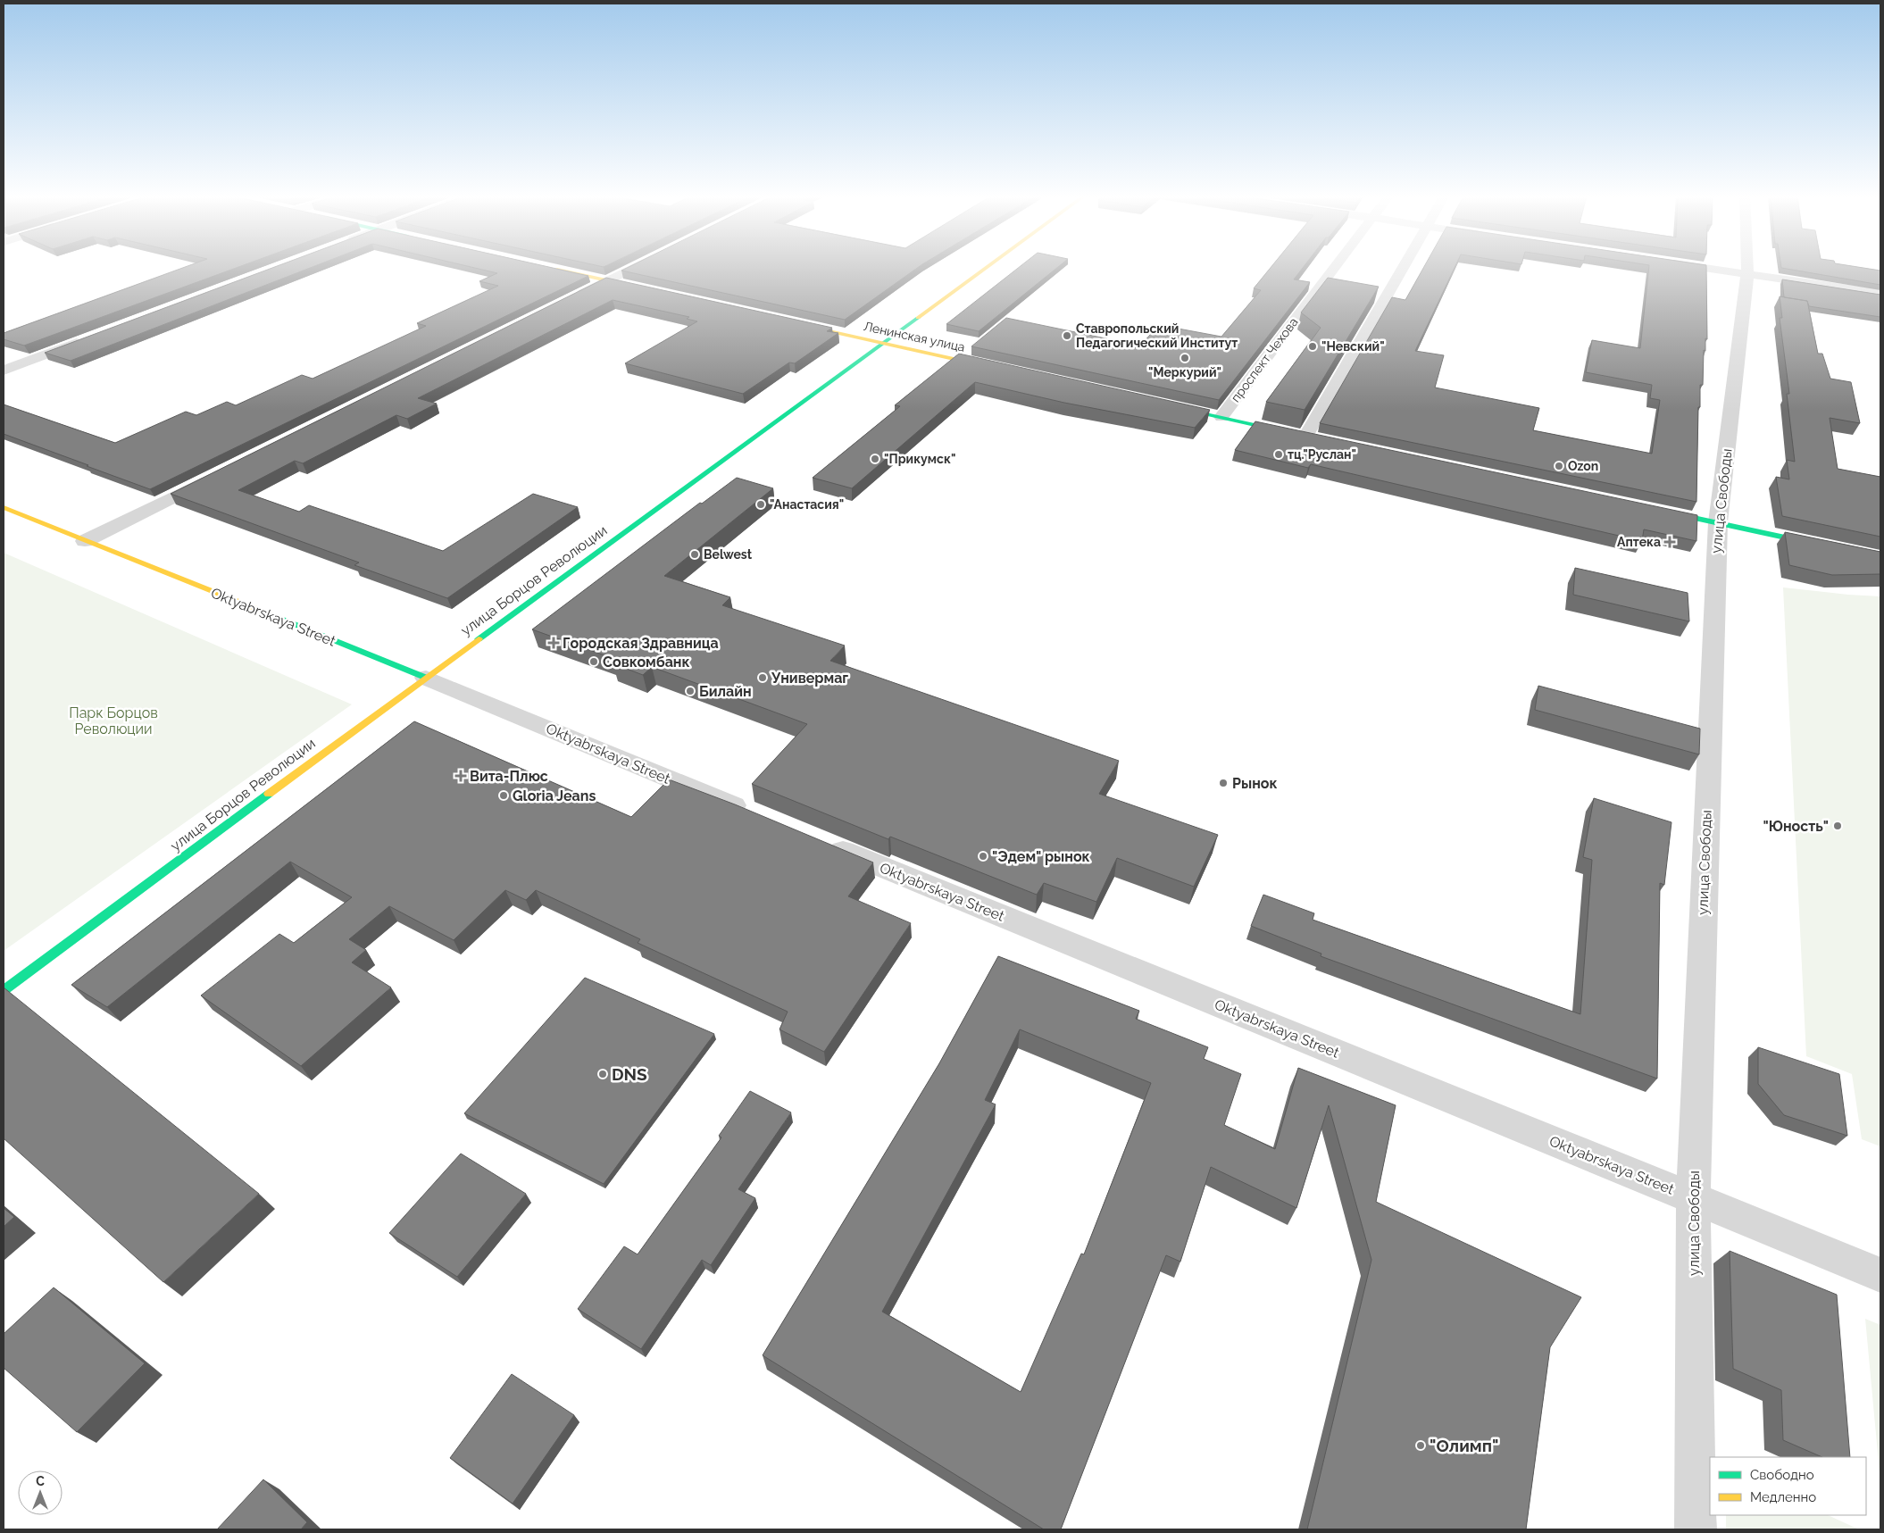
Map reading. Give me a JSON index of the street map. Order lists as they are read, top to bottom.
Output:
{
  "streets": {
    "main road": ["Ленинская улица", "улица Борцов Революции", "Oktyabrskaya Street"],
    "street": ["проспект Чехова", "улица Свободы"]
  },
  "crossings": [
    ["Ленинская улица", "улица Борцов Революции"],
    ["улица Свободы", "Oktyabrskaya Street"],
    ["улица Борцов Революции", "Oktyabrskaya Street"]
  ],
  "parks": ["Парк Борцов Революции"],
  "places": {
    "other": [
      "Ставропольский Педагогический Институт",
      "\"Невский\"",
      "\"Меркурий\"",
      "тц.\"Руслан\"",
      "\"Прикумск\"",
      "Ozon",
      "\"Анастасия\"",
      "Belwest",
      "Совкомбанк",
      "Универмаг",
      "Билайн",
      "Рынок",
      "Gloria Jeans",
      "\"Юность\"",
      "\"Эдем\" рынок",
      "DNS",
      "\"Олимп\""
    ],
    "health": ["Аптека", "Городская Здравница", "Вита-Плюс"]
  },
  "legend": ["Свободно", "Медленно"],
  "north": "top"
}
